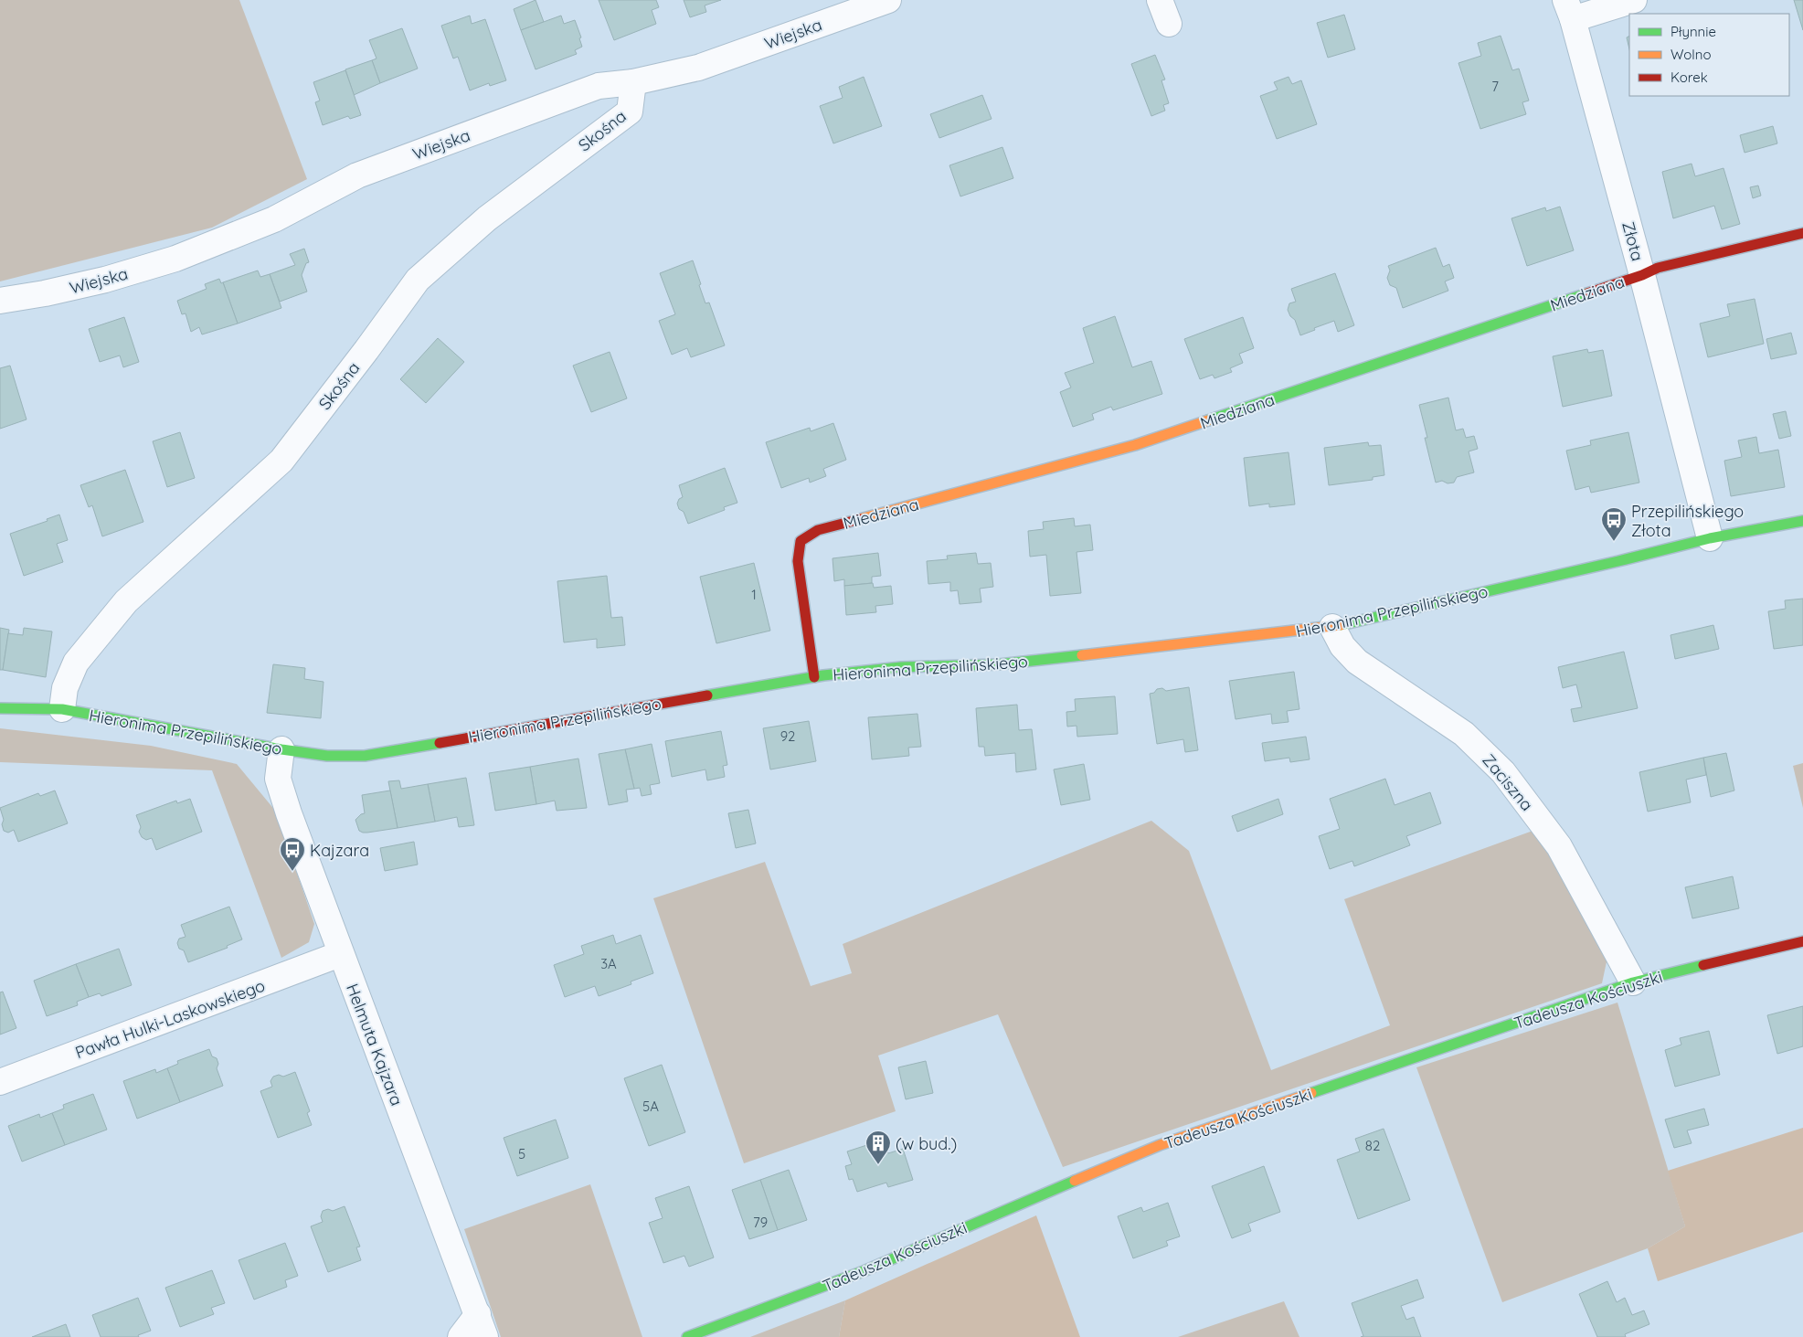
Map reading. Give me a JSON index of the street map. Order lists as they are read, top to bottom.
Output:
{
  "streets": {
    "street": [
      "Wiejska",
      "Skośna",
      "Złota",
      "Miedziana",
      "Hieronima Przepilińskiego",
      "Zaciszna",
      "Tadeusza Kościuszki",
      "Pawła Hulki-Laskowskiego",
      "Helmuta Kajzara"
    ]
  },
  "crossings": [
    ["Wiejska", "Skośna"],
    ["Skośna", "Hieronima Przepilińskiego"],
    ["Złota", "Miedziana"],
    ["Złota", "Hieronima Przepilińskiego"],
    ["Miedziana", "Hieronima Przepilińskiego"],
    ["Hieronima Przepilińskiego", "Zaciszna"],
    ["Hieronima Przepilińskiego", "Helmuta Kajzara"],
    ["Zaciszna", "Tadeusza Kościuszki"],
    ["Pawła Hulki-Laskowskiego", "Helmuta Kajzara"]
  ],
  "places": {
    "bus stop": ["Przepilińskiego Złota", "Kajzara"],
    "building": ["(w bud.)"]
  },
  "house_numbers": [
    "7",
    "1",
    "92",
    "3A",
    "5A",
    "82",
    "5",
    "79"
  ],
  "legend": ["Płynnie", "Wolno", "Korek"]
}
